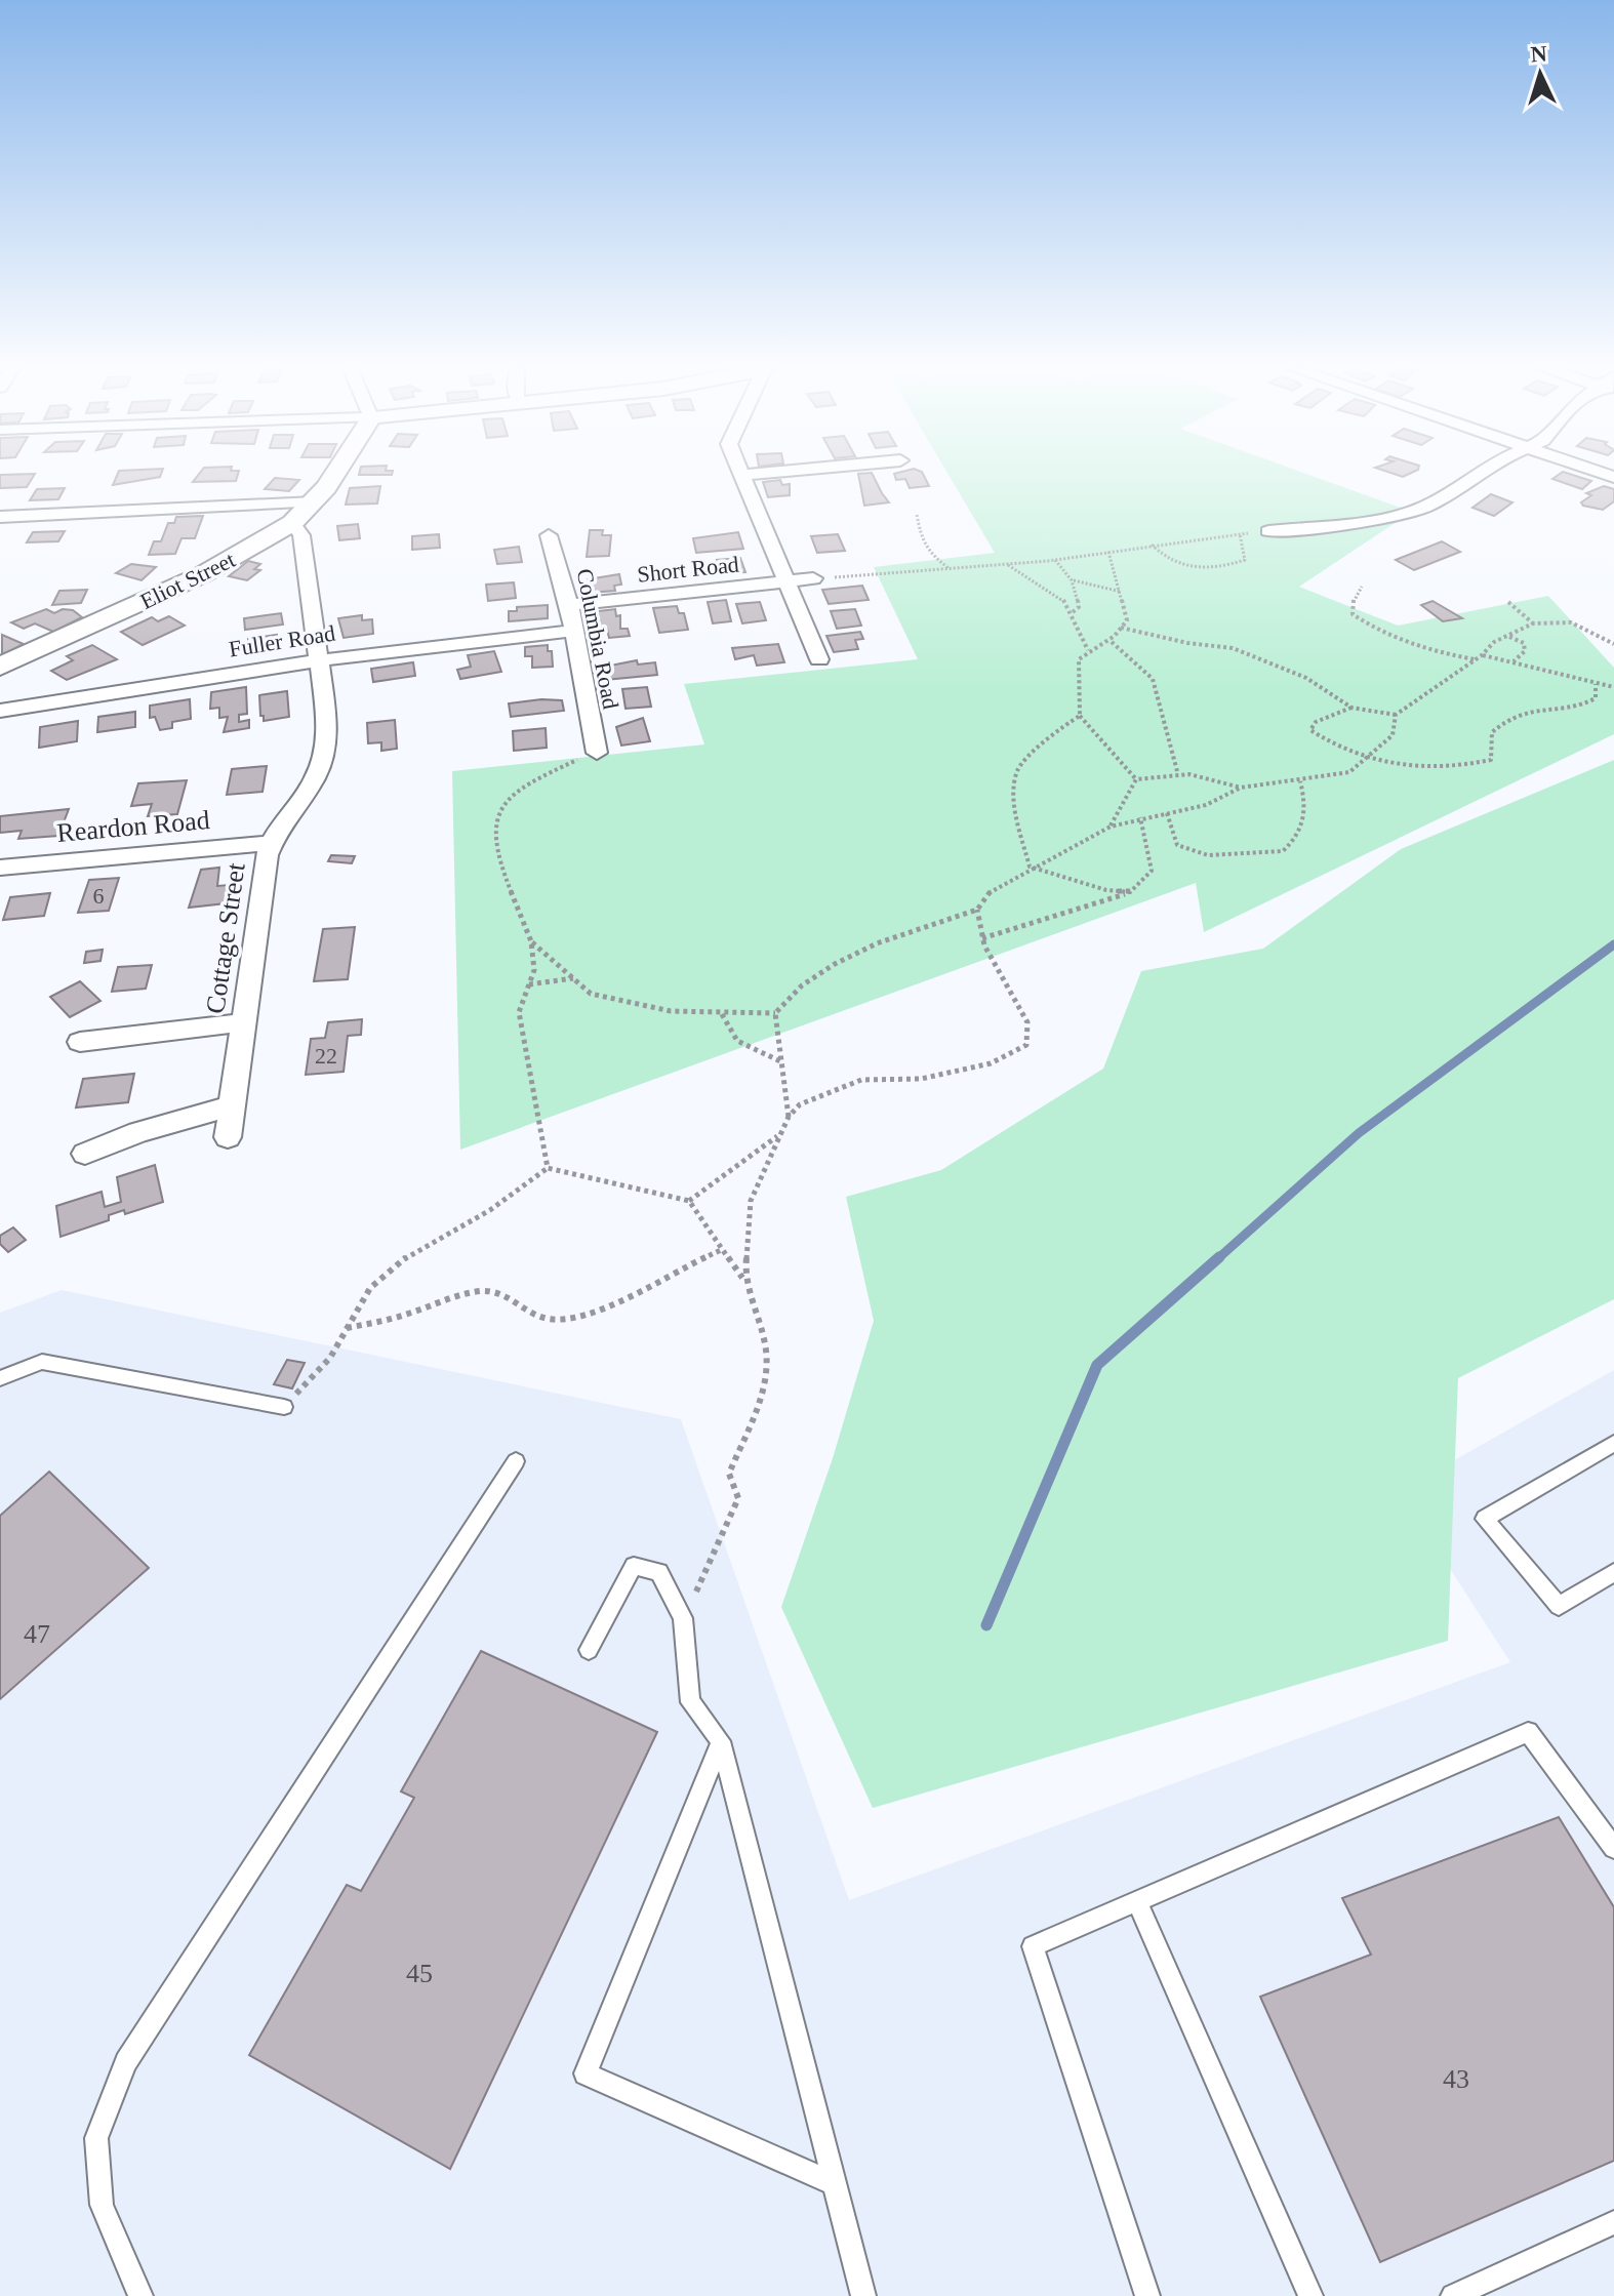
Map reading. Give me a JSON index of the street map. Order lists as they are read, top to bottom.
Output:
{
  "streets": {
    "street": [
      "Short Road",
      "Eliot Street",
      "Columbia Road",
      "Fuller Road",
      "Reardon Road",
      "Cottage Street"
    ]
  },
  "crossings": [
    ["Short Road", "Columbia Road"],
    ["Eliot Street", "Cottage Street"],
    ["Columbia Road", "Fuller Road"],
    ["Fuller Road", "Cottage Street"],
    ["Reardon Road", "Cottage Street"]
  ],
  "house_numbers": [
    "6",
    "22",
    "47",
    "45",
    "43"
  ],
  "north": "top"
}
